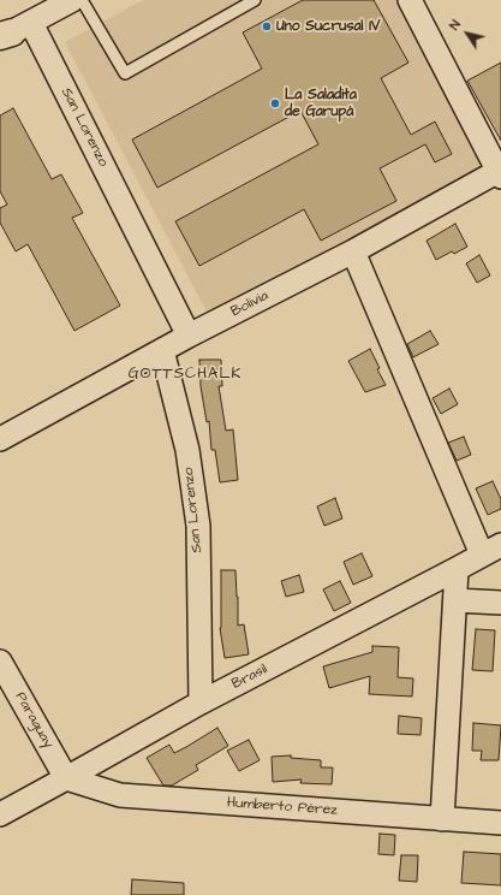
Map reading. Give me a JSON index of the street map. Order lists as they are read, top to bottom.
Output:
{
  "streets": {
    "street": [
      "San Lorenzo",
      "Bolivia",
      "Brasil",
      "Paraguay",
      "Humberto Pérez"
    ]
  },
  "crossings": [
    ["San Lorenzo", "Bolivia"],
    ["San Lorenzo", "Brasil"],
    ["Brasil", "Paraguay"],
    ["Brasil", "Humberto Pérez"],
    ["Paraguay", "Humberto Pérez"]
  ],
  "districts": ["GOTTSCHALK"],
  "places": ["Uno Sucrusal IV", "La Saladita de Garupá"],
  "north": "top left"
}
